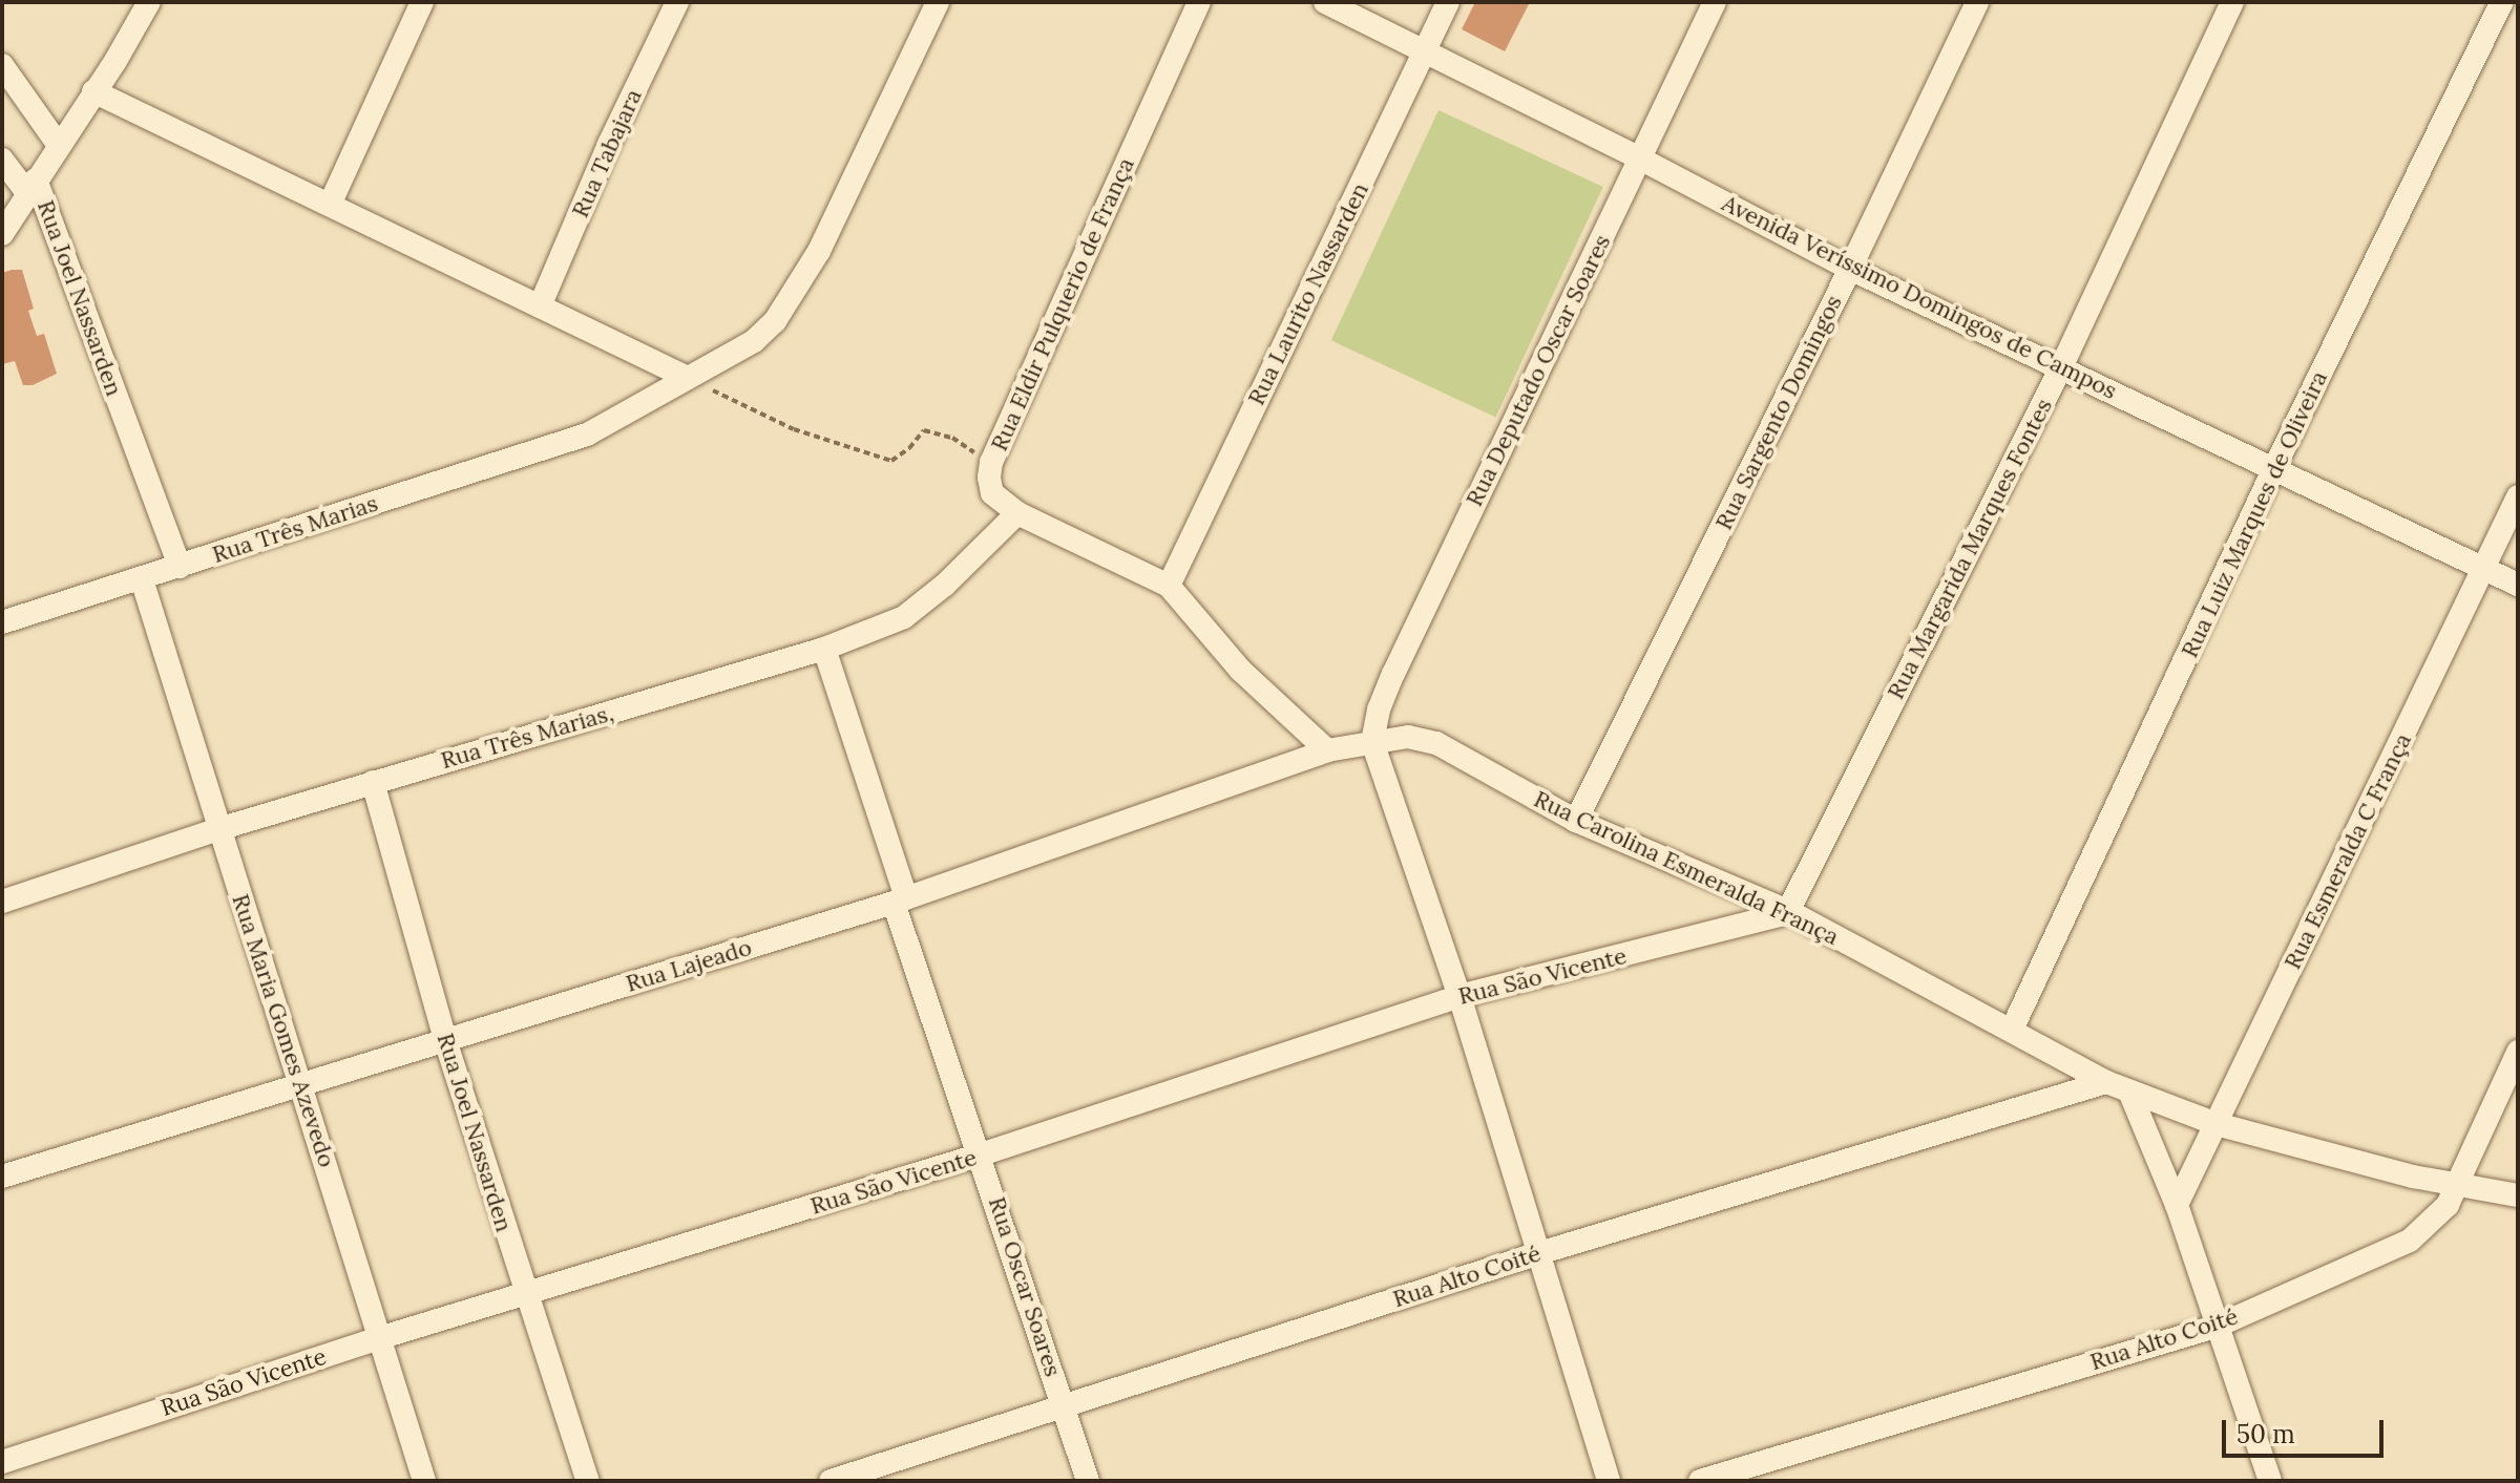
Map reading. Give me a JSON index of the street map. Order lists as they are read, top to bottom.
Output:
{
  "streets": {
    "street": [
      "Rua Tabajara",
      "Rua Laurito Nassarden",
      "Avenida Veríssimo Domingos de Campos",
      "Rua Joel Nassarden",
      "Rua Eldir Pulquerio de França",
      "Rua Deputado Oscar Soares",
      "Rua Sargento Domingos",
      "Rua Luiz Marques de Oliveira",
      "Rua Três Marias",
      "Rua Margarida Marques Fontes",
      "Rua Três Marias,",
      "Rua Esmeralda C França",
      "Rua Carolina Esmeralda França",
      "Rua Lajeado",
      "Rua São Vicente",
      "Rua Maria Gomes Azevedo",
      "Rua Alto Coité",
      "Rua Oscar Soares"
    ]
  },
  "crossings": [
    ["Rua Laurito Nassarden", "Avenida Veríssimo Domingos de Campos"],
    ["Rua Laurito Nassarden", "Rua Eldir Pulquerio de França"],
    ["Avenida Veríssimo Domingos de Campos", "Rua Deputado Oscar Soares"],
    ["Avenida Veríssimo Domingos de Campos", "Rua Sargento Domingos"],
    ["Avenida Veríssimo Domingos de Campos", "Rua Luiz Marques de Oliveira"],
    ["Avenida Veríssimo Domingos de Campos", "Rua Margarida Marques Fontes"],
    ["Avenida Veríssimo Domingos de Campos", "Rua Esmeralda C França"],
    ["Rua Joel Nassarden", "Rua Três Marias"],
    ["Rua Joel Nassarden", "Rua Três Marias,"],
    ["Rua Joel Nassarden", "Rua Lajeado"],
    ["Rua Joel Nassarden", "Rua São Vicente"],
    ["Rua Eldir Pulquerio de França", "Rua Três Marias,"],
    ["Rua Eldir Pulquerio de França", "Rua Lajeado"],
    ["Rua Deputado Oscar Soares", "Rua Carolina Esmeralda França"],
    ["Rua Deputado Oscar Soares", "Rua Lajeado"],
    ["Rua Sargento Domingos", "Rua Carolina Esmeralda França"],
    ["Rua Luiz Marques de Oliveira", "Rua Carolina Esmeralda França"],
    ["Rua Três Marias", "Rua Maria Gomes Azevedo"],
    ["Rua Margarida Marques Fontes", "Rua Carolina Esmeralda França"],
    ["Rua Margarida Marques Fontes", "Rua São Vicente"],
    ["Rua Três Marias,", "Rua Maria Gomes Azevedo"],
    ["Rua Três Marias,", "Rua Oscar Soares"],
    ["Rua Esmeralda C França", "Rua Carolina Esmeralda França"],
    ["Rua Carolina Esmeralda França", "Rua Lajeado"],
    ["Rua Carolina Esmeralda França", "Rua São Vicente"],
    ["Rua Carolina Esmeralda França", "Rua Alto Coité"],
    ["Rua Lajeado", "Rua Maria Gomes Azevedo"],
    ["Rua Lajeado", "Rua Oscar Soares"],
    ["Rua São Vicente", "Rua Maria Gomes Azevedo"],
    ["Rua São Vicente", "Rua Oscar Soares"],
    ["Rua Alto Coité", "Rua Oscar Soares"]
  ],
  "scale_bar": "50 m"
}
